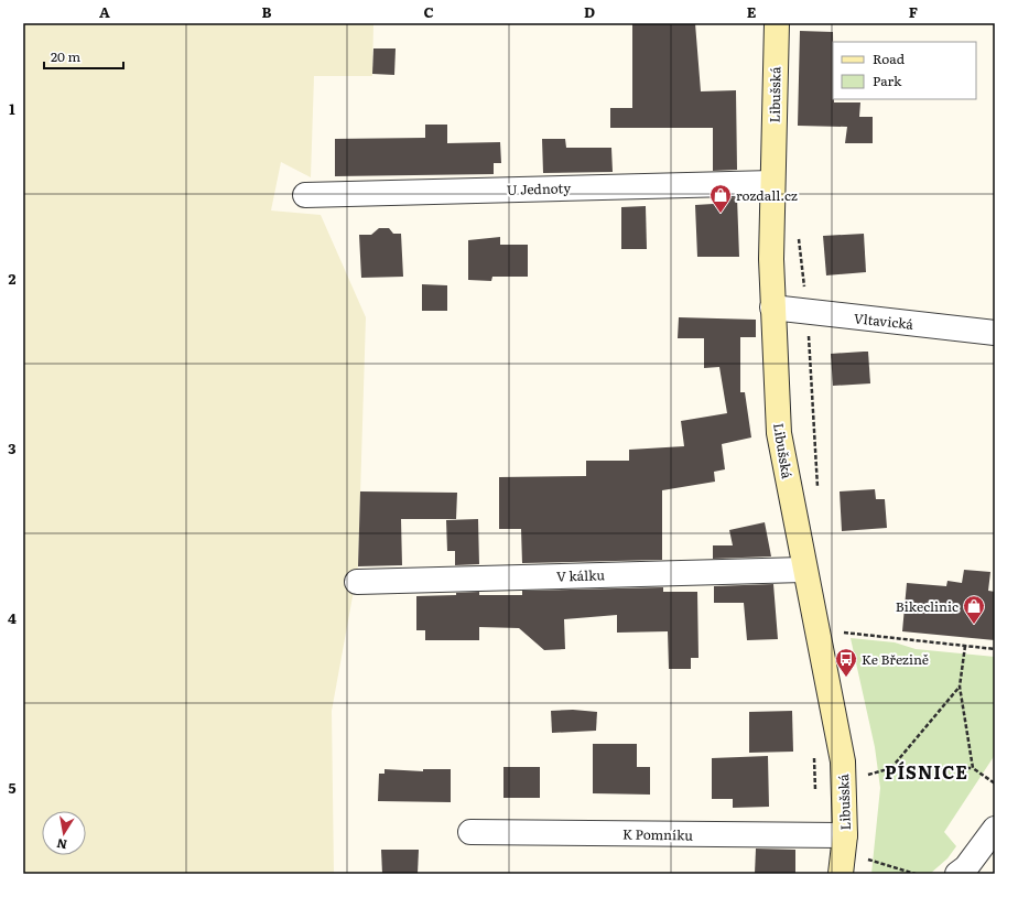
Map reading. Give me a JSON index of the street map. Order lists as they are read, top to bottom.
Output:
{
  "streets": {
    "street": [
      "Libušská",
      "U Jednoty",
      "Vltavická",
      "V kálku",
      "K Pomníku"
    ]
  },
  "crossings": [
    ["Libušská", "U Jednoty"],
    ["Libušská", "Vltavická"],
    ["Libušská", "V kálku"],
    ["Libušská", "K Pomníku"]
  ],
  "districts": ["PÍSNICE"],
  "places": {
    "shop": ["rozdall.cz", "Bikeclinic"],
    "bus stop": ["Ke Březině"]
  },
  "legend": ["Road", "Park"],
  "scale_bar": "20 m",
  "north": "bottom",
  "grid": {
    "columns": [
      "A",
      "B",
      "C",
      "D",
      "E",
      "F"
    ],
    "rows": [
      "1",
      "2",
      "3",
      "4",
      "5"
    ]
  }
}
